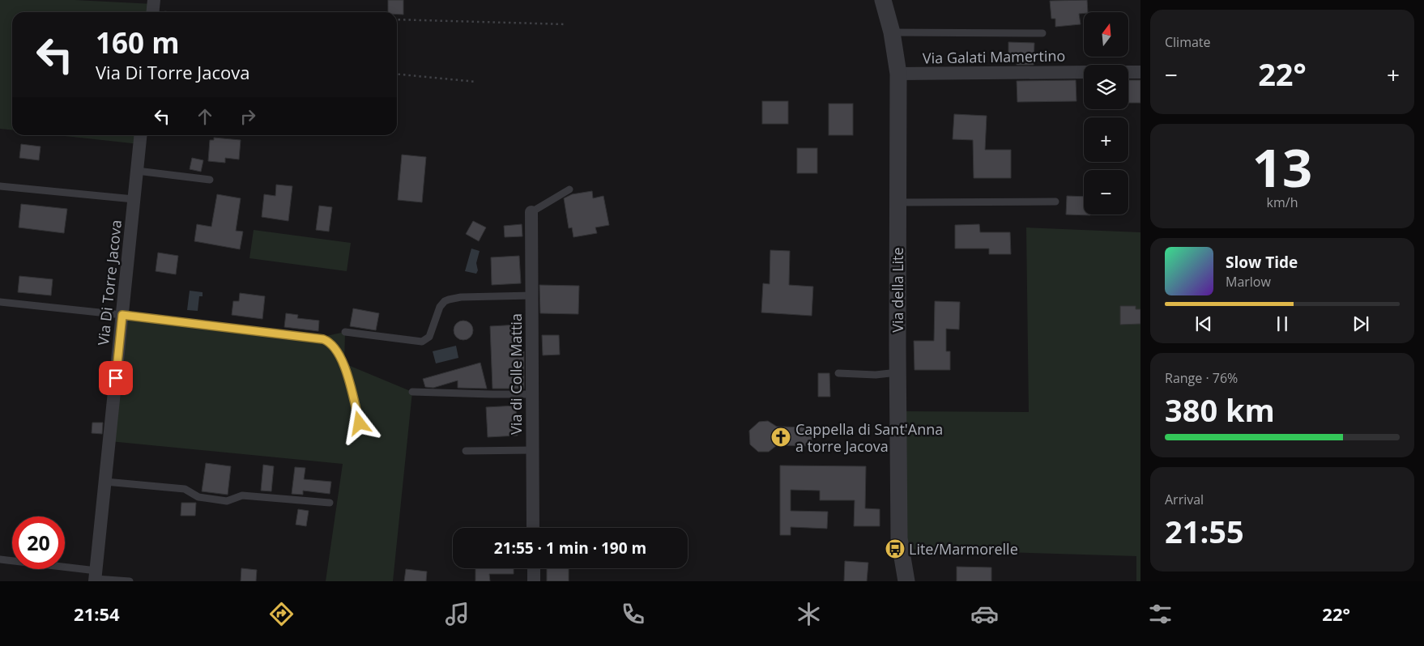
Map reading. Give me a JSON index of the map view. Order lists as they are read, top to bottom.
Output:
{
  "streets": {
    "street": [
      "Via Galati Mamertino",
      "Via Di Torre Jacova",
      "Via della Lite",
      "Via di Colle Mattia"
    ]
  },
  "crossings": [
    ["Via Galati Mamertino", "Via della Lite"]
  ],
  "places": {
    "church": ["Cappella di Sant'Anna a torre Jacova"],
    "bus stop": ["Lite/Marmorelle"]
  },
  "north": "top",
  "page": {
    "tile": [
      "Climate",
      ["13", "km/h"],
      ["Range · 76%", "380 km"],
      ["Arrival", "21:55"]
    ],
    "map_buttons": ["+", "−"],
    "turn": ["160 m", "Via Di Torre Jacova"],
    "heat": ["−", "22°", "+"],
    "song": ["Slow Tide", "Marlow"],
    "limit": "20",
    "trip": "21:55 · 1 min · 190 m",
    "tabs": ["21:54", "22°"]
  }
}
